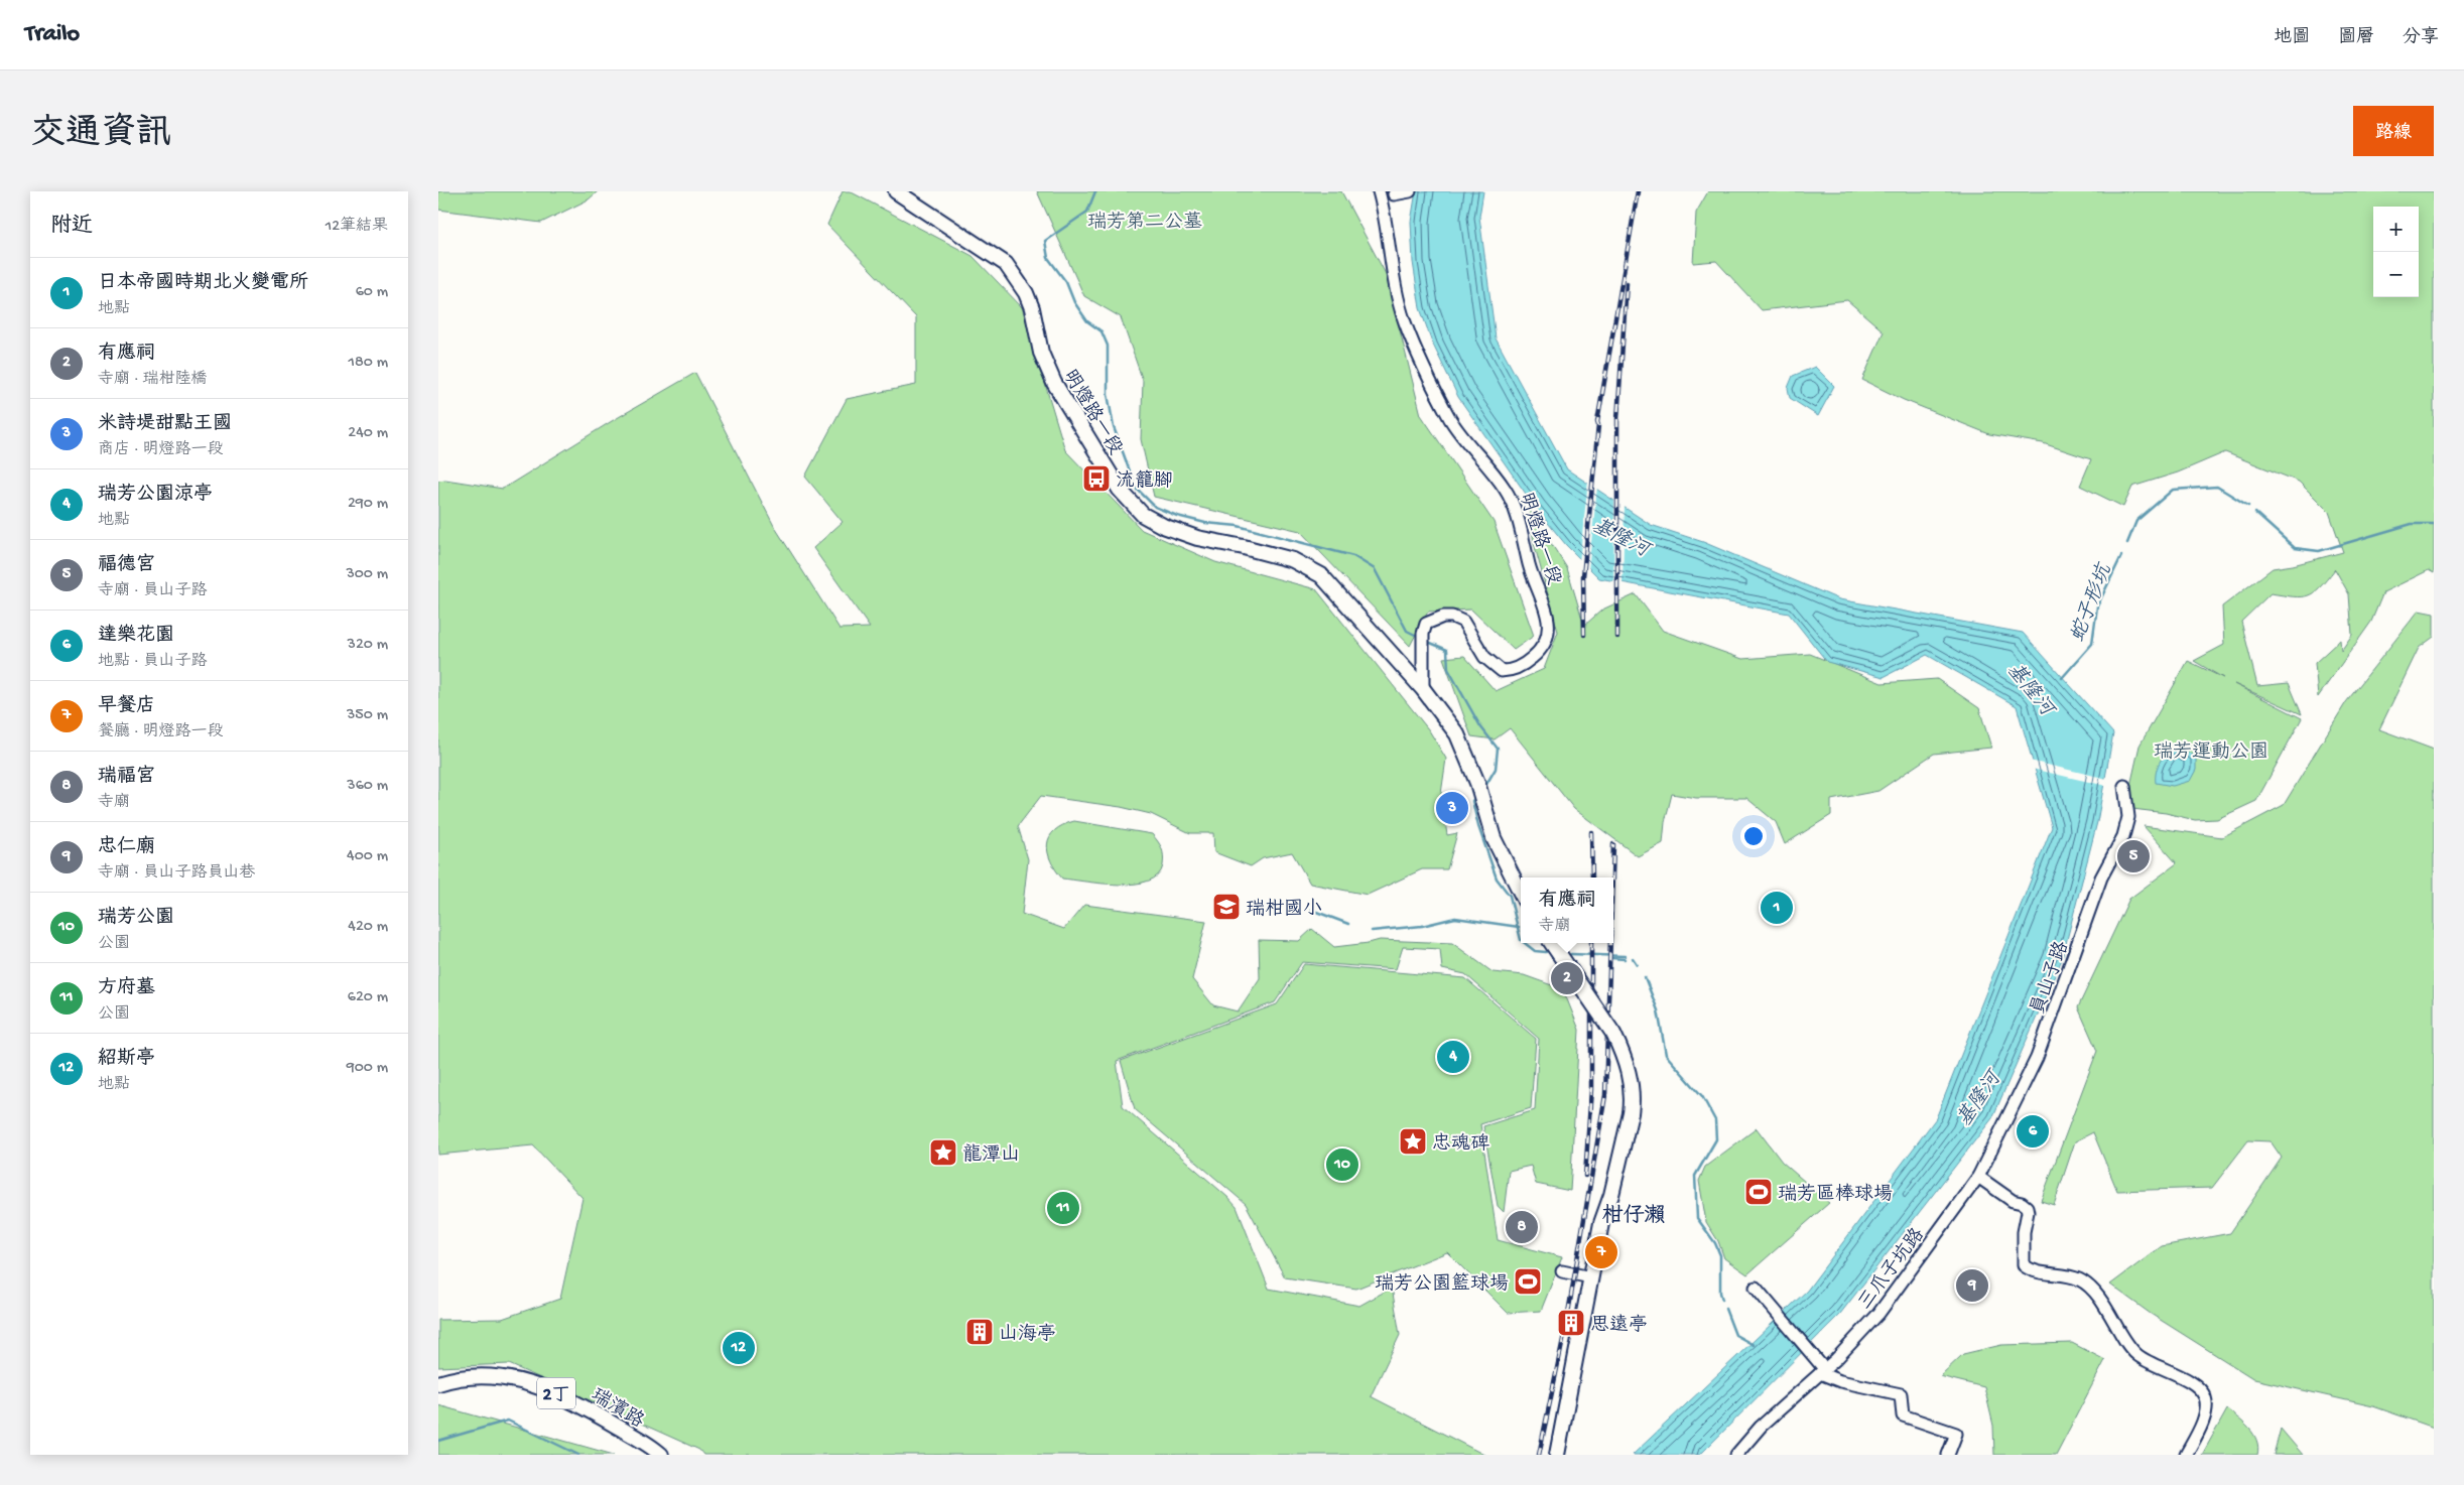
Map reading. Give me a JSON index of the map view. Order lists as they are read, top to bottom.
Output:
{
  "streets": {
    "main road": ["明燈路一段", "2丁", "瑞濱路"],
    "street": ["員山子路", "三爪子坑路"]
  },
  "crossings": [
    ["員山子路", "三爪子坑路"]
  ],
  "districts": ["柑仔瀨"],
  "water": ["基隆河", "蛇子形坑"],
  "parks": ["瑞芳第二公墓", "瑞芳運動公園"],
  "places": {
    "bus stop": ["流籠腳"],
    "school or university": ["瑞柑國小"],
    "place": ["忠魂碑", "龍潭山"],
    "sports": ["瑞芳區棒球場", "瑞芳公園籃球場"],
    "building": ["思遠亭", "山海亭"]
  },
  "page": {
    "header": "Trailo",
    "nav": ["地圖", "圖層", "分享"],
    "title": "交通資訊",
    "buttons": "路線",
    "heading": ["附近", "12筆結果"],
    "map_buttons": ["+", "−"],
    "list": [
      {
        "mark": "1",
        "name": "日本帝國時期北火變電所",
        "note": "地點",
        "value": "60 m"
      },
      {
        "mark": "2",
        "name": "有應祠",
        "note": "寺廟 · 瑞柑陸橋",
        "value": "180 m"
      },
      {
        "mark": "3",
        "name": "米詩堤甜點王國",
        "note": "商店 · 明燈路一段",
        "value": "240 m"
      },
      {
        "mark": "4",
        "name": "瑞芳公園涼亭",
        "note": "地點",
        "value": "290 m"
      },
      {
        "mark": "5",
        "name": "福德宮",
        "note": "寺廟 · 員山子路",
        "value": "300 m"
      },
      {
        "mark": "6",
        "name": "達樂花園",
        "note": "地點 · 員山子路",
        "value": "320 m"
      },
      {
        "mark": "7",
        "name": "早餐店",
        "note": "餐廳 · 明燈路一段",
        "value": "350 m"
      },
      {
        "mark": "8",
        "name": "瑞福宮",
        "note": "寺廟",
        "value": "360 m"
      },
      {
        "mark": "9",
        "name": "忠仁廟",
        "note": "寺廟 · 員山子路員山巷",
        "value": "400 m"
      },
      {
        "mark": "10",
        "name": "瑞芳公園",
        "note": "公園",
        "value": "420 m"
      },
      {
        "mark": "11",
        "name": "方府墓",
        "note": "公園",
        "value": "620 m"
      },
      {
        "mark": "12",
        "name": "紹斯亭",
        "note": "地點",
        "value": "900 m"
      }
    ],
    "pins": [
      "3",
      "5",
      "1",
      "2",
      "4",
      "6",
      "10",
      "11",
      "8",
      "7",
      "9",
      "12"
    ],
    "popup": ["有應祠", "寺廟"]
  }
}
